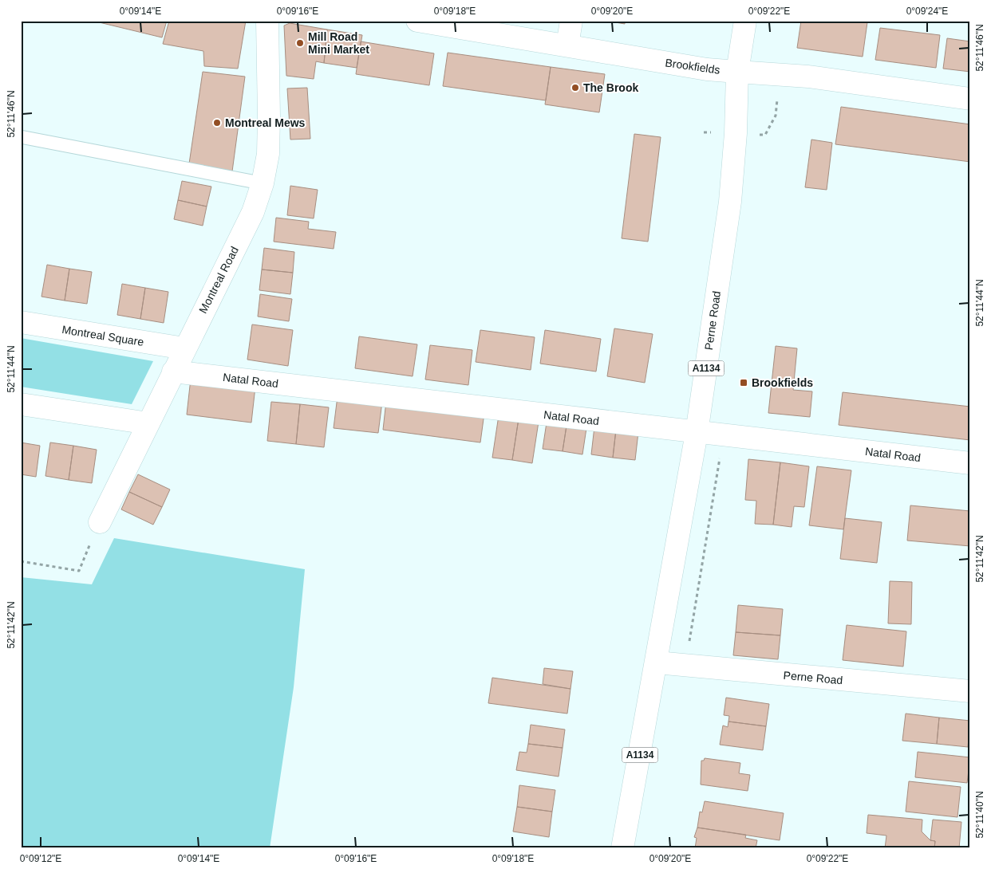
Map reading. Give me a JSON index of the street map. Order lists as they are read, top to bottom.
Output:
{
  "streets": {
    "street": [
      "Brookfields",
      "Montreal Road",
      "Perne Road",
      "Montreal Square",
      "A1134",
      "Natal Road"
    ]
  },
  "crossings": [
    ["Brookfields", "Perne Road"],
    ["Brookfields", "A1134"],
    ["Montreal Road", "Montreal Square"],
    ["Montreal Road", "Natal Road"],
    ["Perne Road", "A1134"],
    ["Perne Road", "Natal Road"]
  ],
  "places": {
    "other": ["Mill Road Mini Market", "The Brook", "Montreal Mews"],
    "transit": ["Brookfields"]
  },
  "coordinates": [
    "0°09'14\"E",
    "0°09'16\"E",
    "0°09'18\"E",
    "0°09'20\"E",
    "0°09'22\"E",
    "0°09'24\"E",
    "52°11'46\"N",
    "52°11'44\"N",
    "52°11'42\"N",
    "52°11'40\"N",
    "0°09'12\"E"
  ]
}
